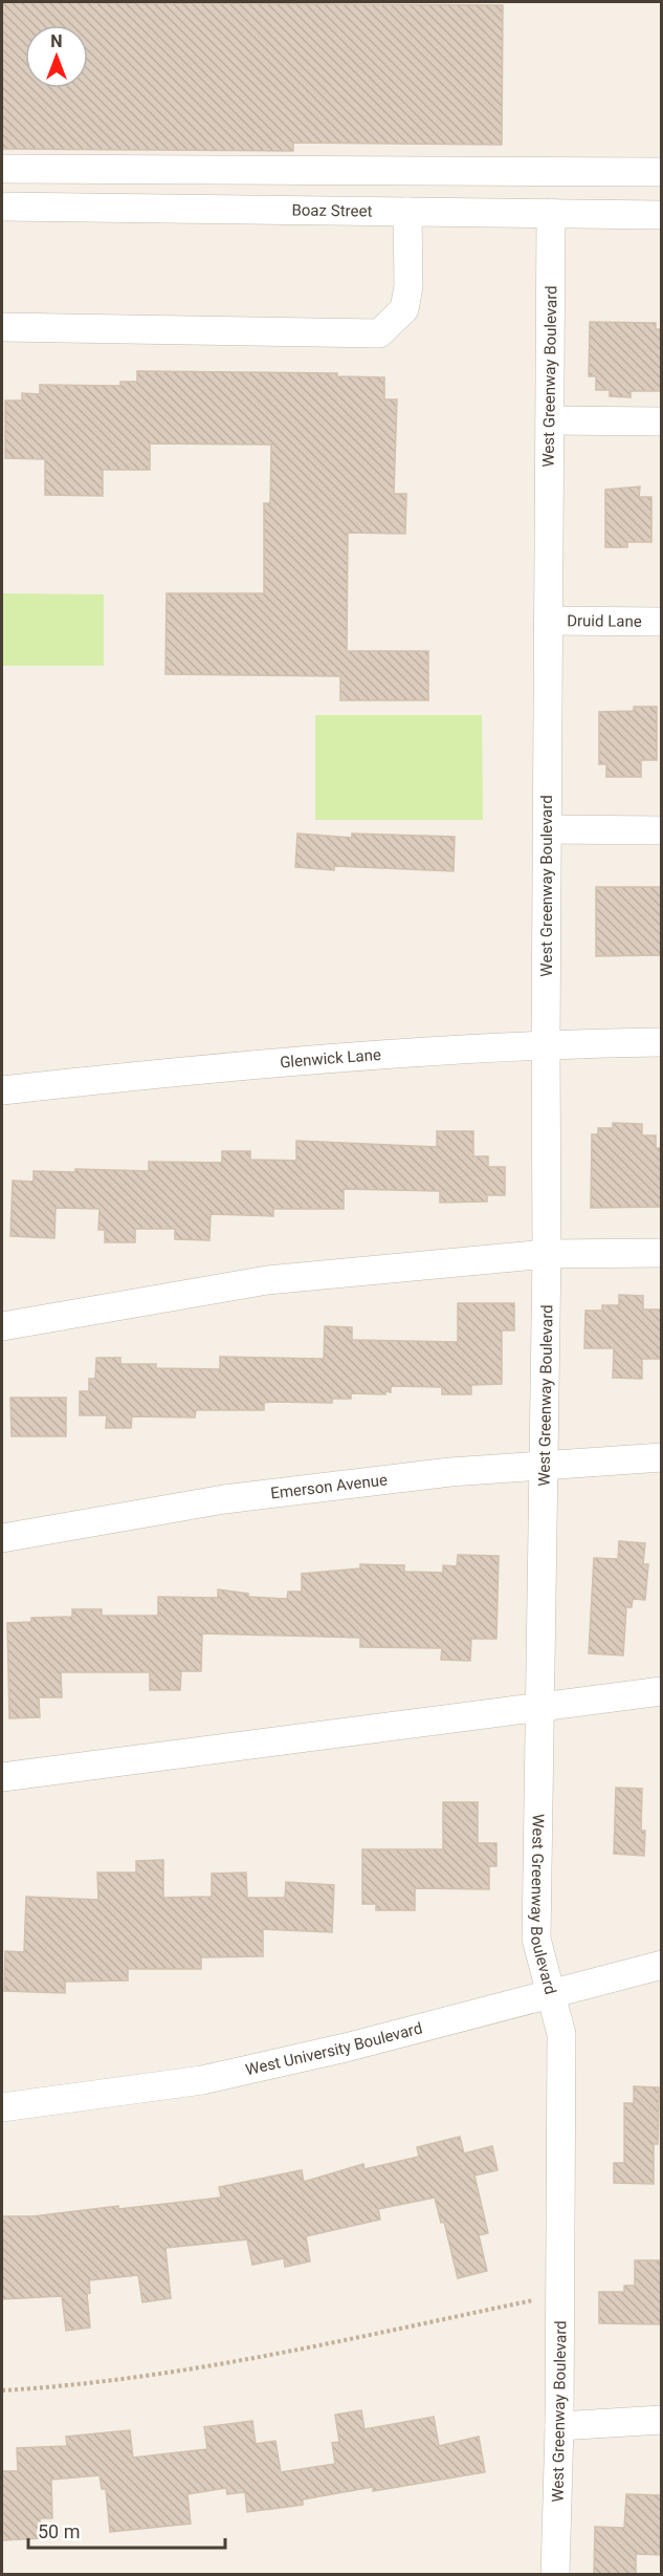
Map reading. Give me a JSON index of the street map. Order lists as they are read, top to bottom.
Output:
{
  "streets": {
    "street": [
      "Boaz Street",
      "West Greenway Boulevard",
      "Druid Lane",
      "Glenwick Lane",
      "Emerson Avenue",
      "West University Boulevard"
    ]
  },
  "crossings": [
    ["Boaz Street", "West Greenway Boulevard"],
    ["West Greenway Boulevard", "Druid Lane"],
    ["West Greenway Boulevard", "Glenwick Lane"],
    ["West Greenway Boulevard", "Emerson Avenue"],
    ["West Greenway Boulevard", "West University Boulevard"]
  ],
  "scale_bar": "50 m",
  "north": "top"
}
